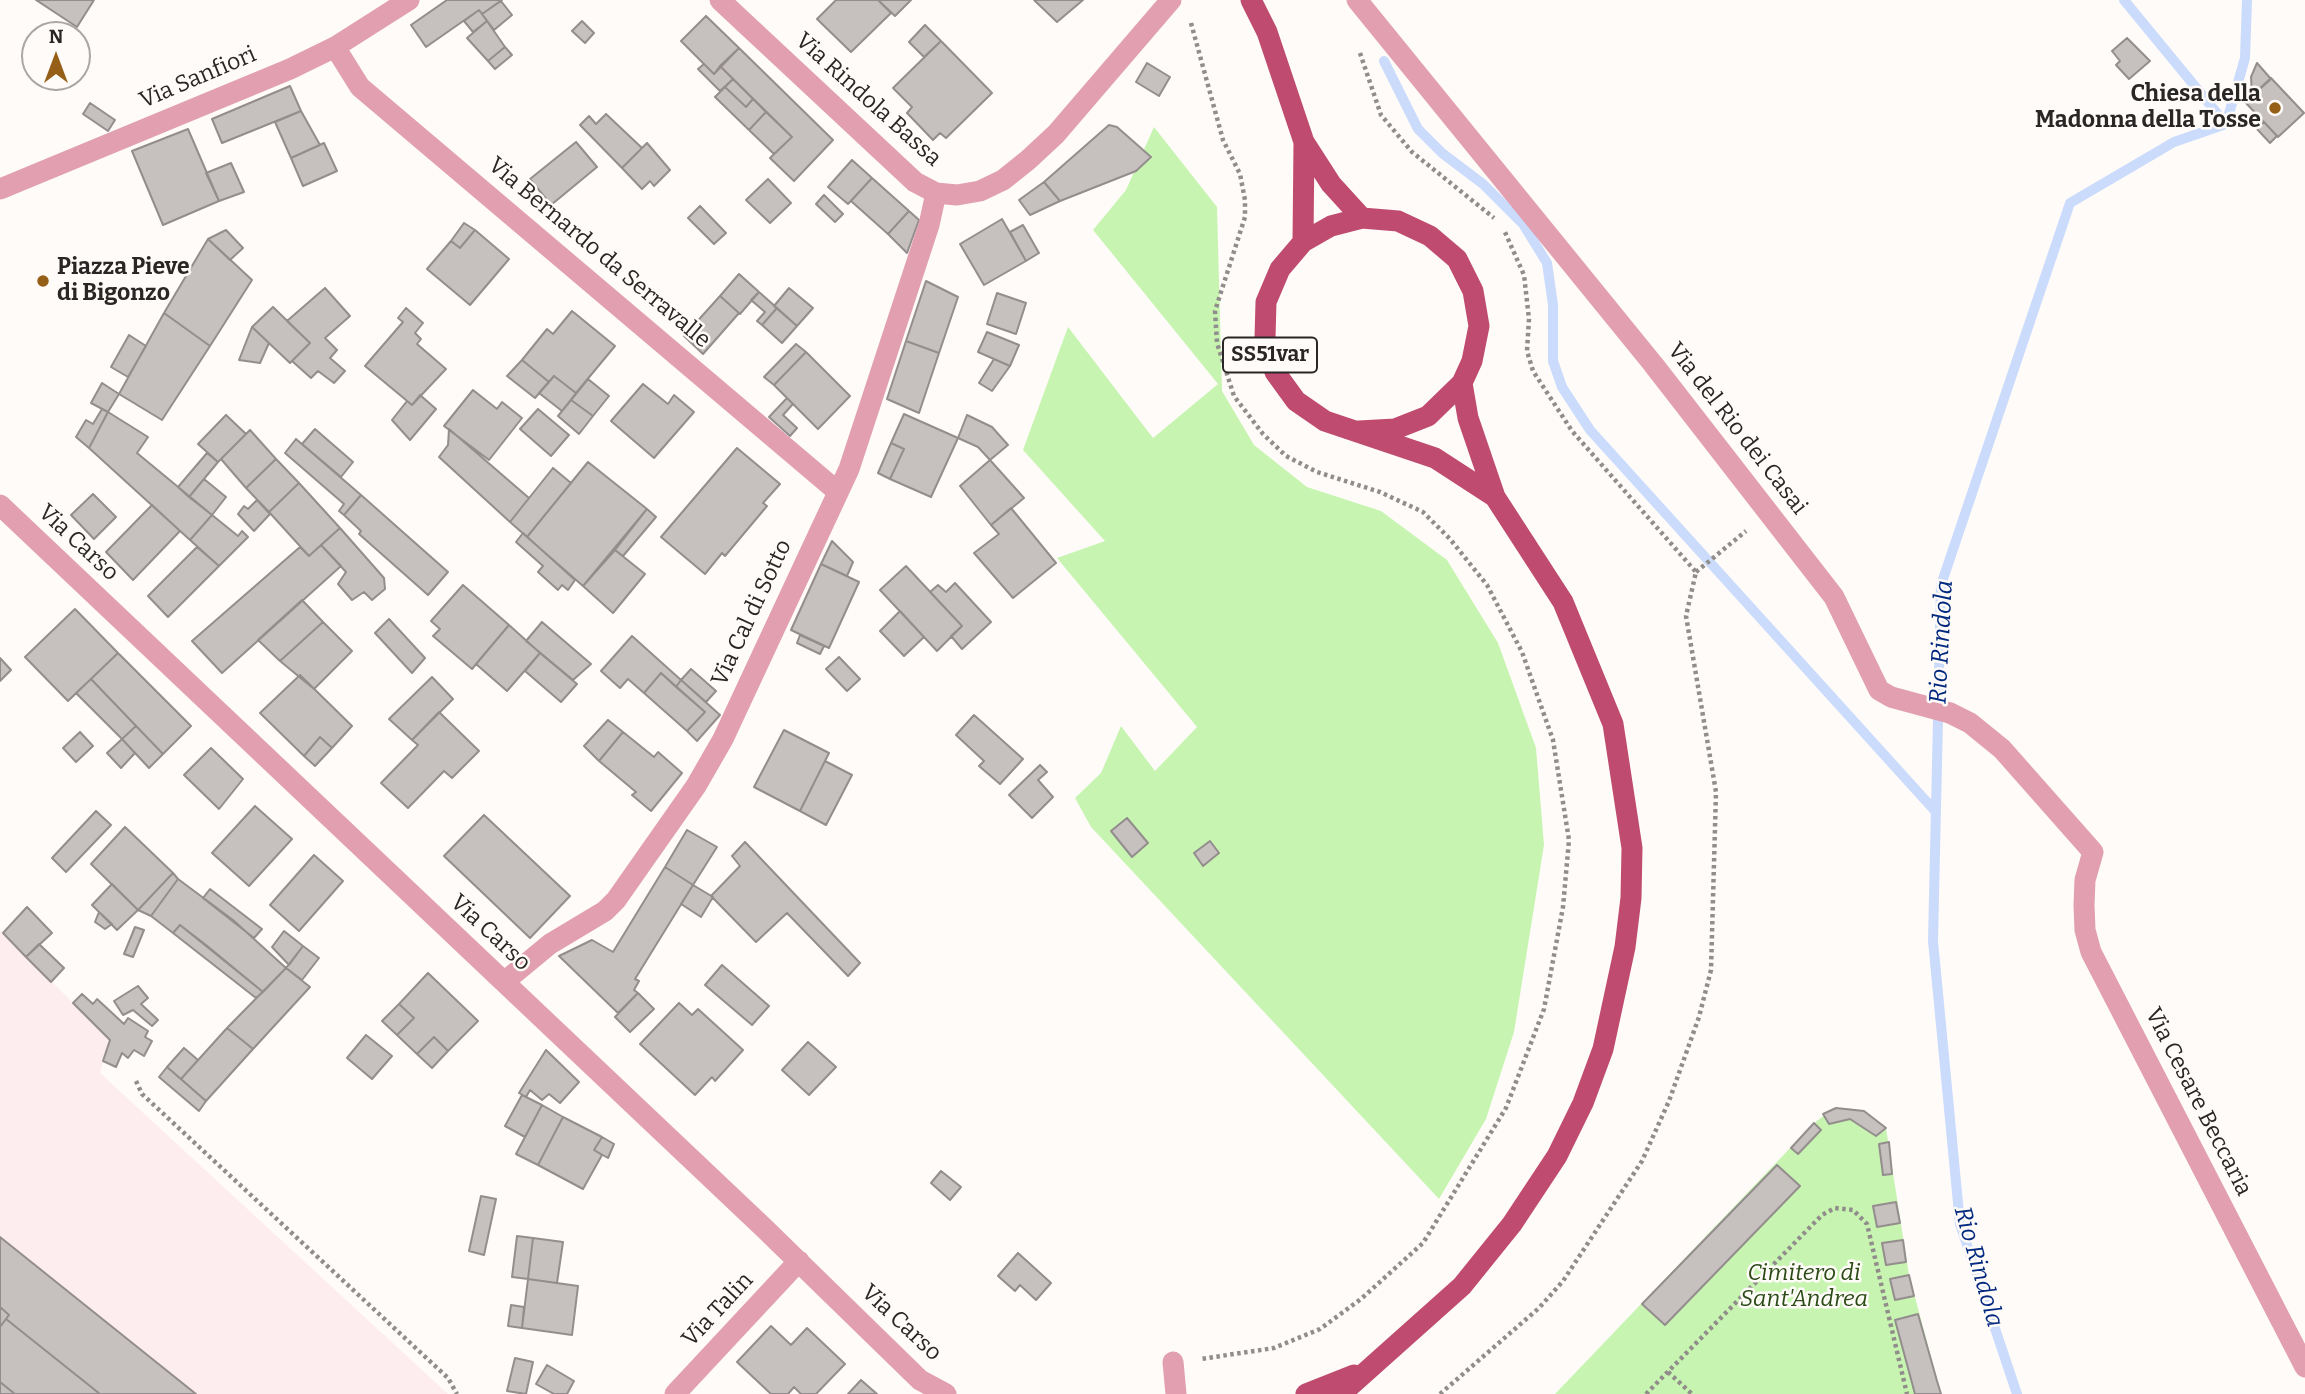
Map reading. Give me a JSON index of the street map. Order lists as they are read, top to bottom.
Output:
{
  "streets": {
    "main road": ["SS51var"],
    "street": [
      "Via Sanfiori",
      "Via Rindola Bassa",
      "Via Bernardo da Serravalle",
      "Via del Rio dei Casai",
      "Via Carso",
      "Via Cal di Sotto",
      "Via Cesare Beccaria",
      "Via Talin"
    ]
  },
  "crossings": [
    ["Via Sanfiori", "Via Bernardo da Serravalle"],
    ["Via Rindola Bassa", "Via Cal di Sotto"],
    ["Via Bernardo da Serravalle", "Via Cal di Sotto"],
    ["Via del Rio dei Casai", "Via Cesare Beccaria"],
    ["Via Carso", "Via Cal di Sotto"],
    ["Via Carso", "Via Talin"]
  ],
  "water": ["Rio Rindola"],
  "parks": ["Cimitero di Sant'Andrea"],
  "places": ["Chiesa della Madonna della Tosse", "Piazza Pieve di Bigonzo"],
  "north": "top"
}
